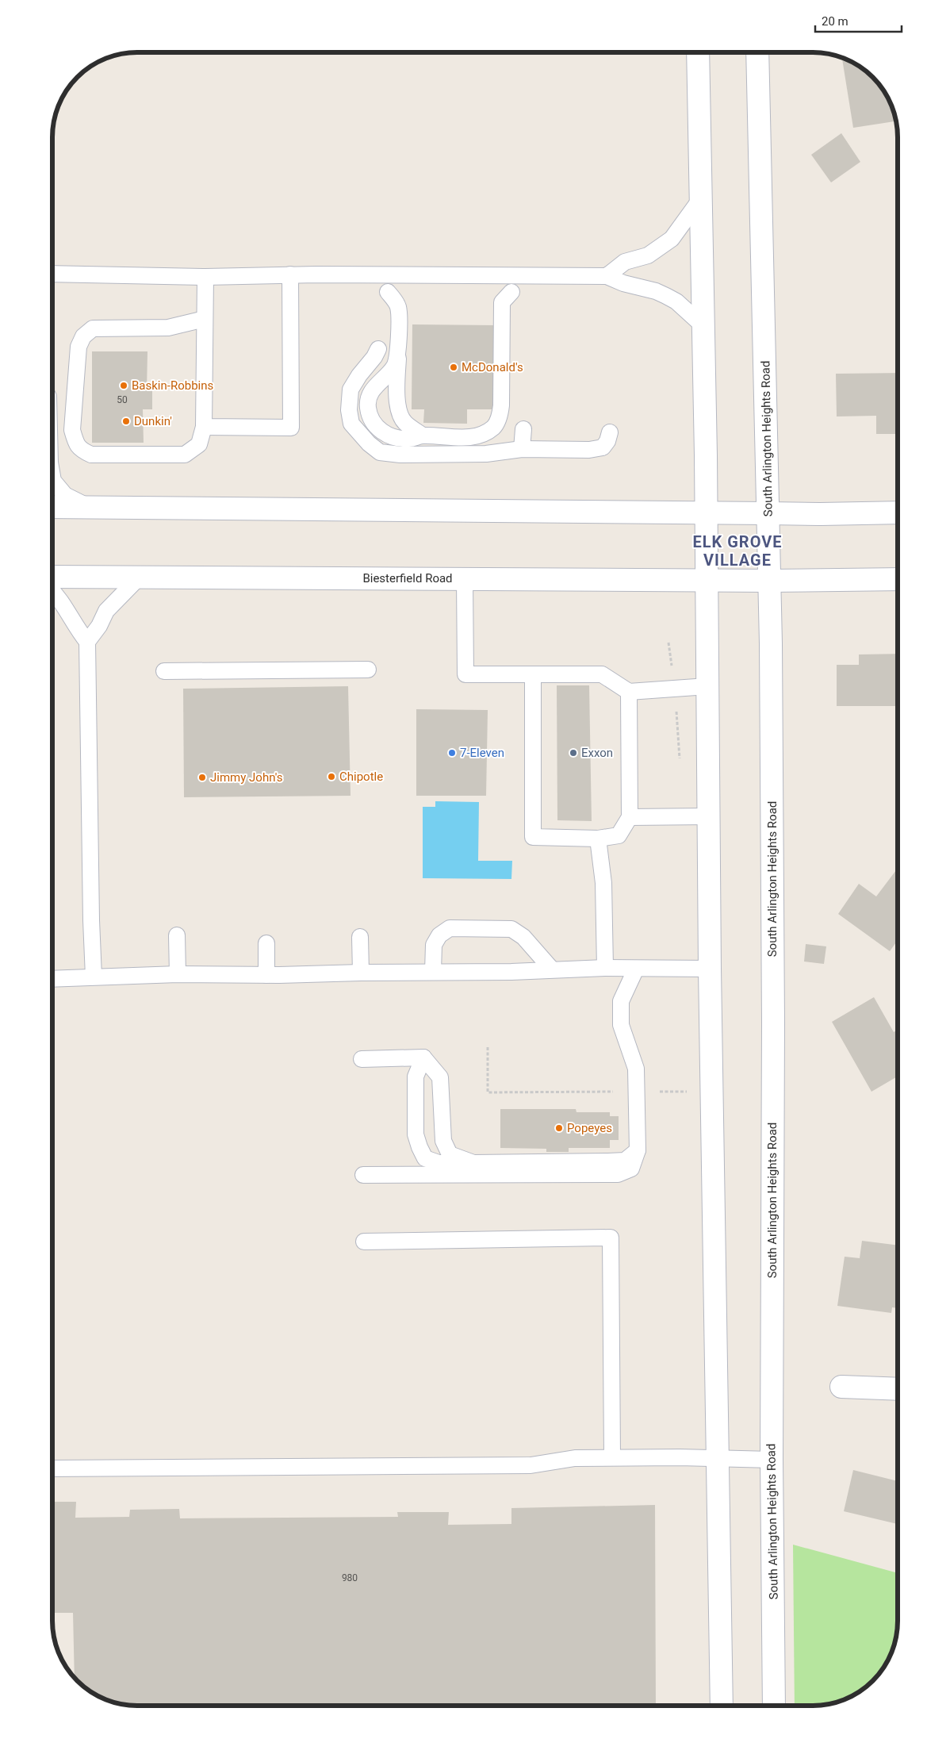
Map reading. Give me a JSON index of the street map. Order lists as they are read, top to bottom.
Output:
{
  "streets": {
    "main road": ["South Arlington Heights Road", "Biesterfield Road"]
  },
  "crossings": [
    ["South Arlington Heights Road", "Biesterfield Road"]
  ],
  "districts": ["ELK GROVE VILLAGE"],
  "places": [
    "McDonald's",
    "Baskin-Robbins",
    "Dunkin'",
    "7-Eleven",
    "Exxon",
    "Chipotle",
    "Jimmy John's",
    "Popeyes"
  ],
  "house_numbers": ["50", "980"],
  "scale_bar": "20 m"
}
